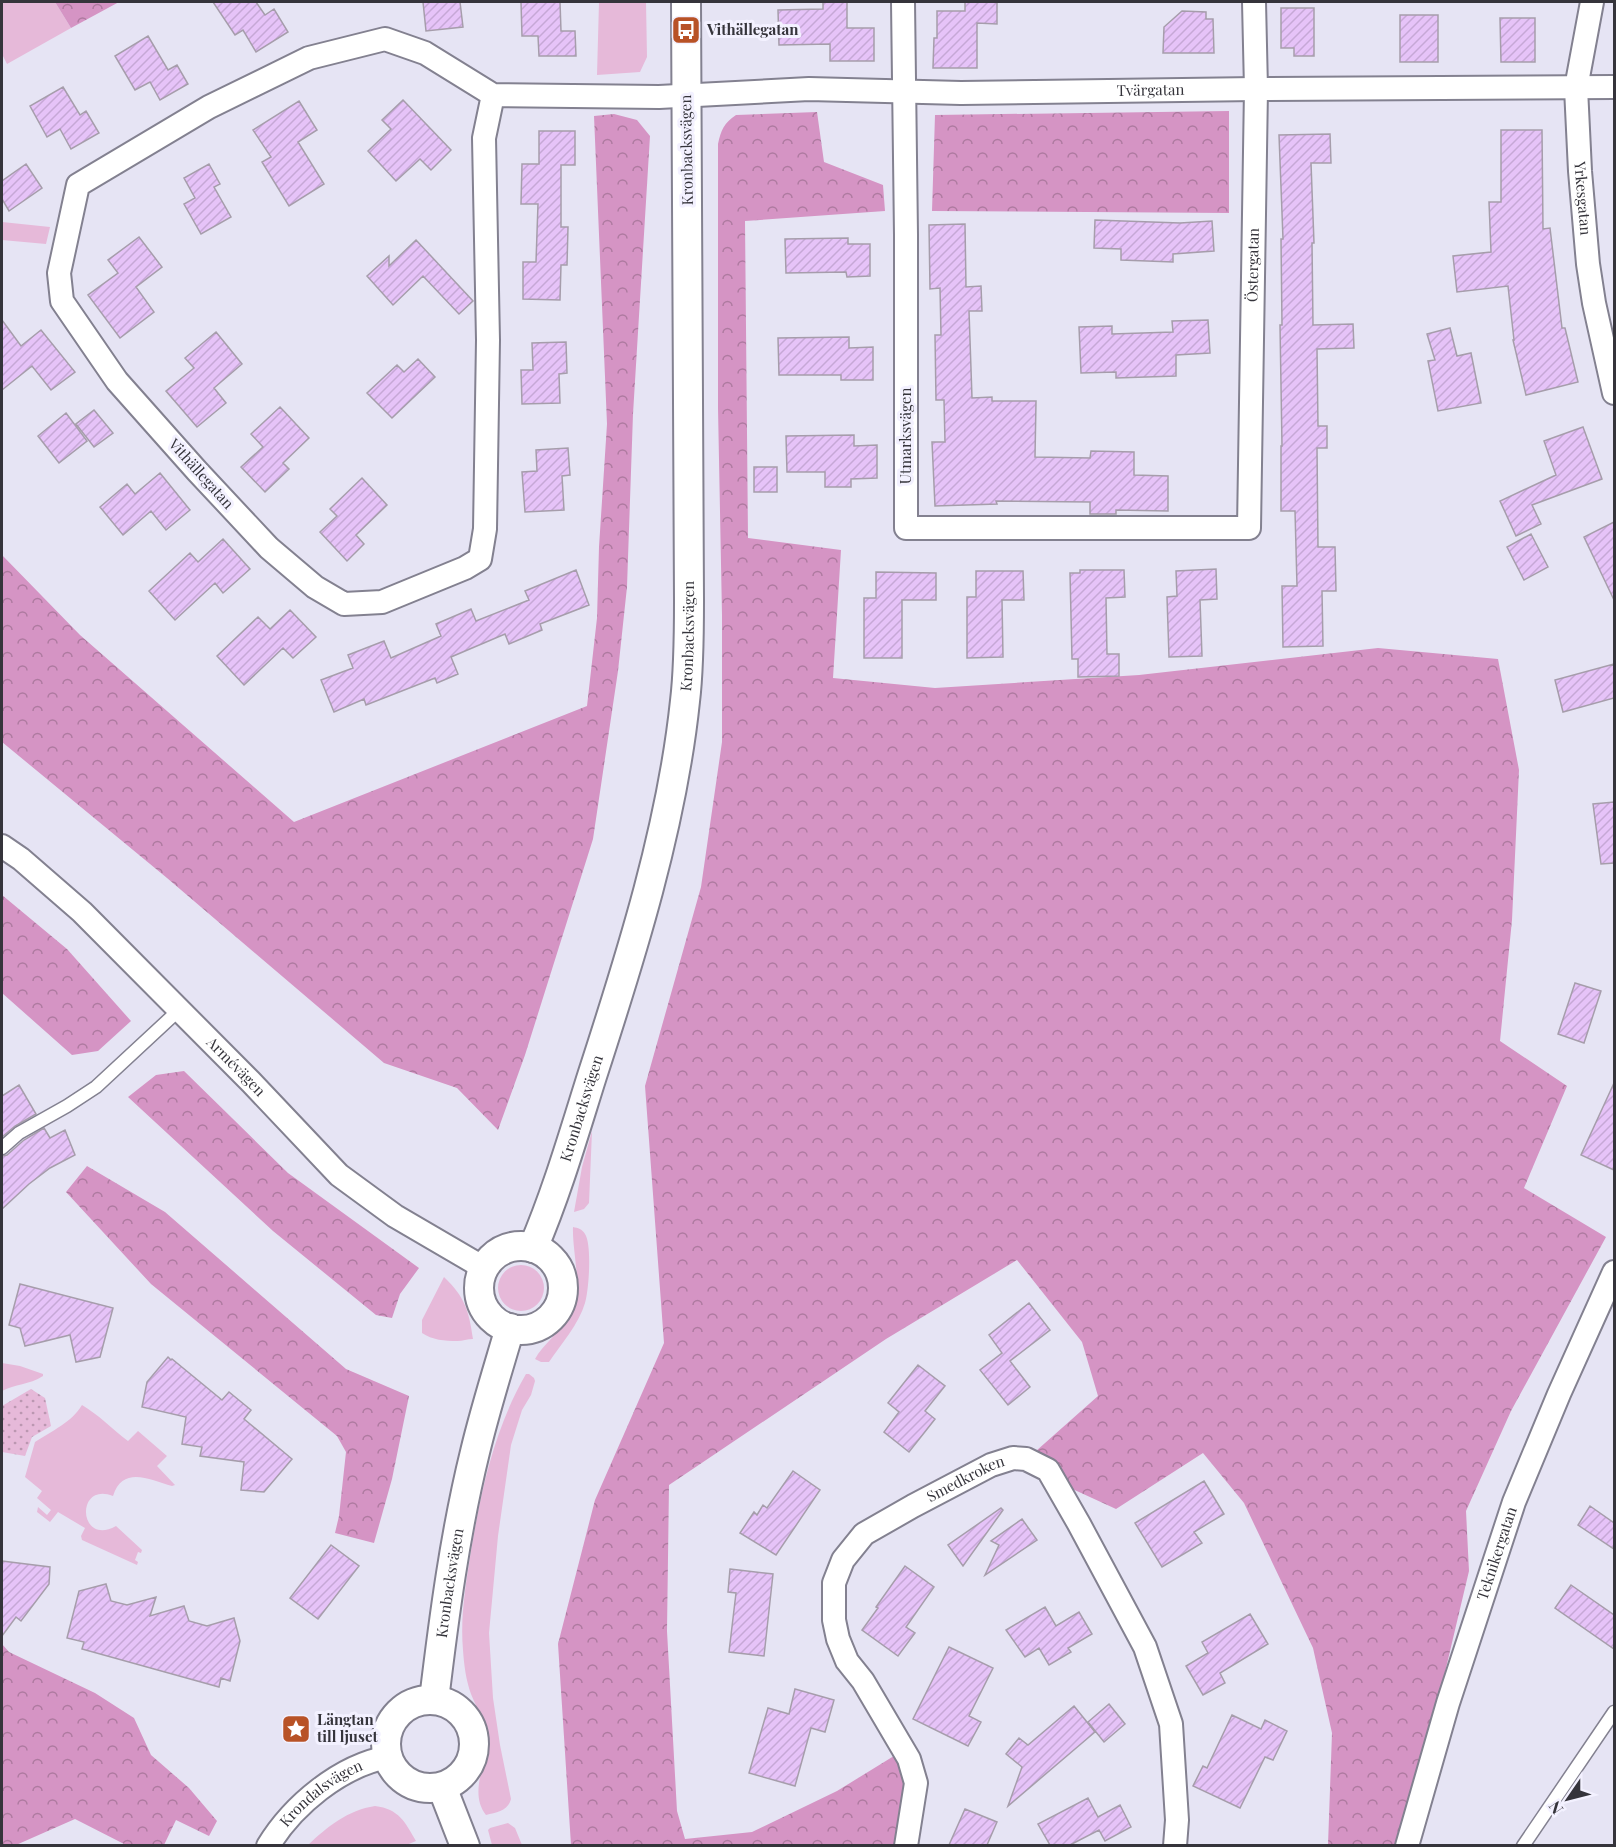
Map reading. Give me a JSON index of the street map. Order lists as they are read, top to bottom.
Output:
{
  "streets": {
    "street": [
      "Tvärgatan",
      "Kronbacksvägen",
      "Yrkesgatan",
      "Östergatan",
      "Utmarksvägen",
      "Vithällegatan",
      "Armévägen",
      "Smedkroken",
      "Teknikergatan",
      "Krondalsvägen"
    ]
  },
  "crossings": [
    ["Tvärgatan", "Kronbacksvägen"],
    ["Tvärgatan", "Yrkesgatan"],
    ["Tvärgatan", "Östergatan"],
    ["Tvärgatan", "Utmarksvägen"],
    ["Kronbacksvägen", "Armévägen"],
    ["Kronbacksvägen", "Krondalsvägen"],
    ["Östergatan", "Utmarksvägen"]
  ],
  "places": {
    "bus stop": ["Vithällegatan"],
    "place": ["Längtan till ljuset"]
  },
  "north": "bottom left"
}
